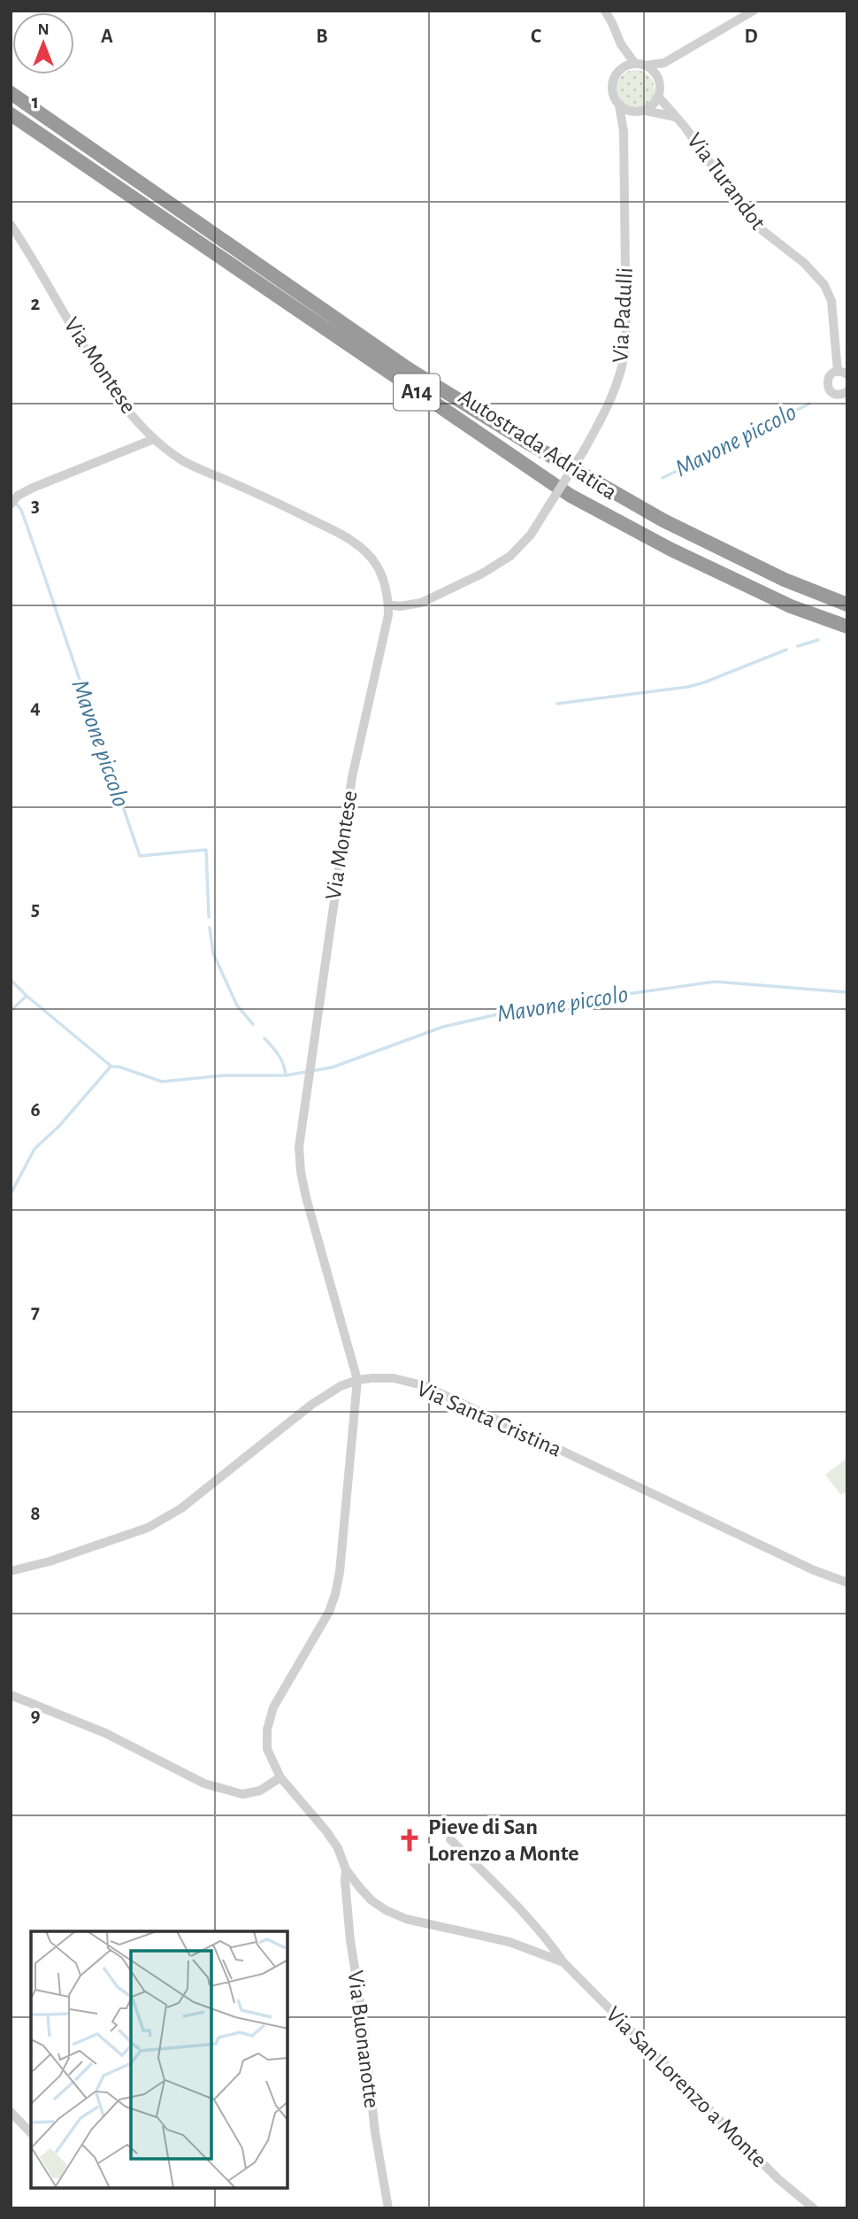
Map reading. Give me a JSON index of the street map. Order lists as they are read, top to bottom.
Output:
{
  "streets": {
    "highway": ["A14", "Autostrada Adriatica"],
    "street": [
      "Via Turandot",
      "Via Padulli",
      "Via Montese",
      "Via Santa Cristina",
      "Via Buonanotte",
      "Via San Lorenzo a Monte"
    ]
  },
  "crossings": [
    ["Via Turandot", "Via Padulli"],
    ["Via Padulli", "Via Montese"],
    ["Via Montese", "Via Santa Cristina"],
    ["Via Montese", "Via San Lorenzo a Monte"],
    ["Via Santa Cristina", "Via San Lorenzo a Monte"],
    ["Via Buonanotte", "Via San Lorenzo a Monte"]
  ],
  "water": ["Mavone piccolo"],
  "places": {
    "church": ["Pieve di San Lorenzo a Monte"]
  },
  "north": "top",
  "grid": {
    "columns": [
      "A",
      "B",
      "C",
      "D"
    ],
    "rows": [
      "1",
      "2",
      "3",
      "4",
      "5",
      "6",
      "7",
      "8",
      "9"
    ]
  }
}
